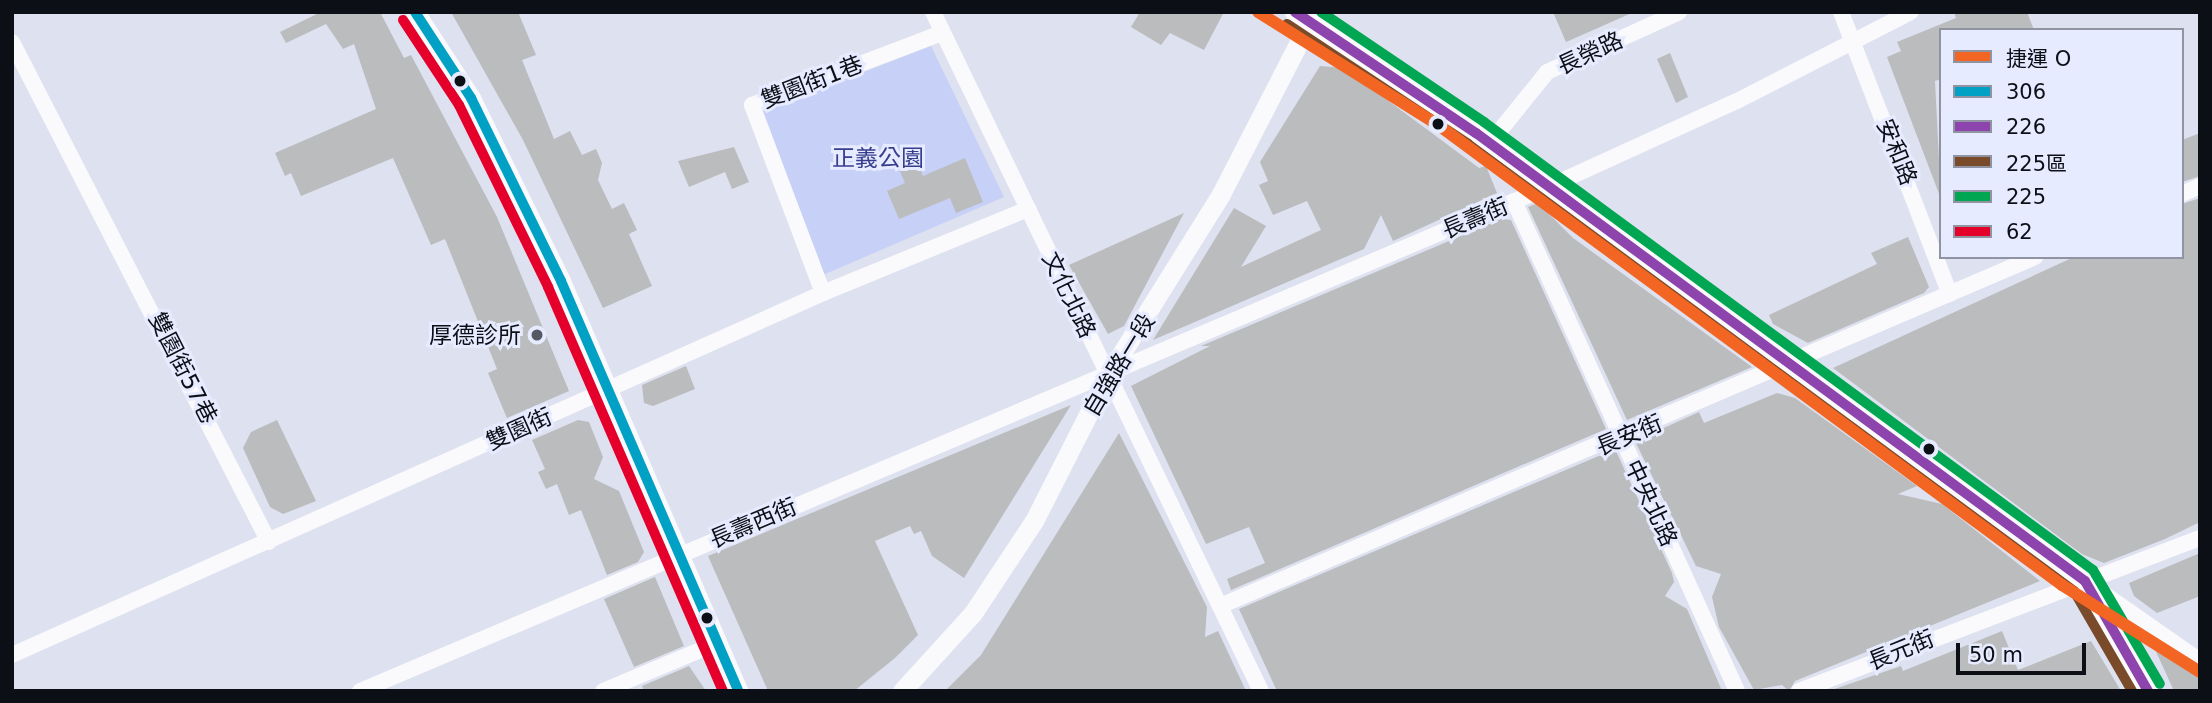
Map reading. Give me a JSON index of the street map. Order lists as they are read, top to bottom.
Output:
{
  "streets": {
    "street": [
      "長榮路",
      "雙園街1巷",
      "安和路",
      "長壽街",
      "文化北路",
      "自強路一段",
      "雙園街57巷",
      "雙園街",
      "長安街",
      "中央北路",
      "長壽西街",
      "長元街"
    ]
  },
  "crossings": [
    ["雙園街1巷", "文化北路"],
    ["雙園街1巷", "雙園街"],
    ["安和路", "長壽街"],
    ["安和路", "長安街"],
    ["長壽街", "文化北路"],
    ["長壽街", "自強路一段"],
    ["長壽街", "中央北路"],
    ["長壽街", "長壽西街"],
    ["文化北路", "自強路一段"],
    ["文化北路", "雙園街"],
    ["文化北路", "長安街"],
    ["文化北路", "長壽西街"],
    ["自強路一段", "長壽西街"],
    ["雙園街57巷", "雙園街"],
    ["長安街", "中央北路"]
  ],
  "parks": ["正義公園"],
  "places": ["厚德診所"],
  "lines": [
    "metro line O",
    "transit line 306",
    "transit line 226",
    "transit line 225",
    "transit line 62",
    "transit line 225區"
  ],
  "legend": [
    "捷運 O",
    "306",
    "226",
    "225區",
    "225",
    "62"
  ],
  "scale_bar": "50 m"
}
